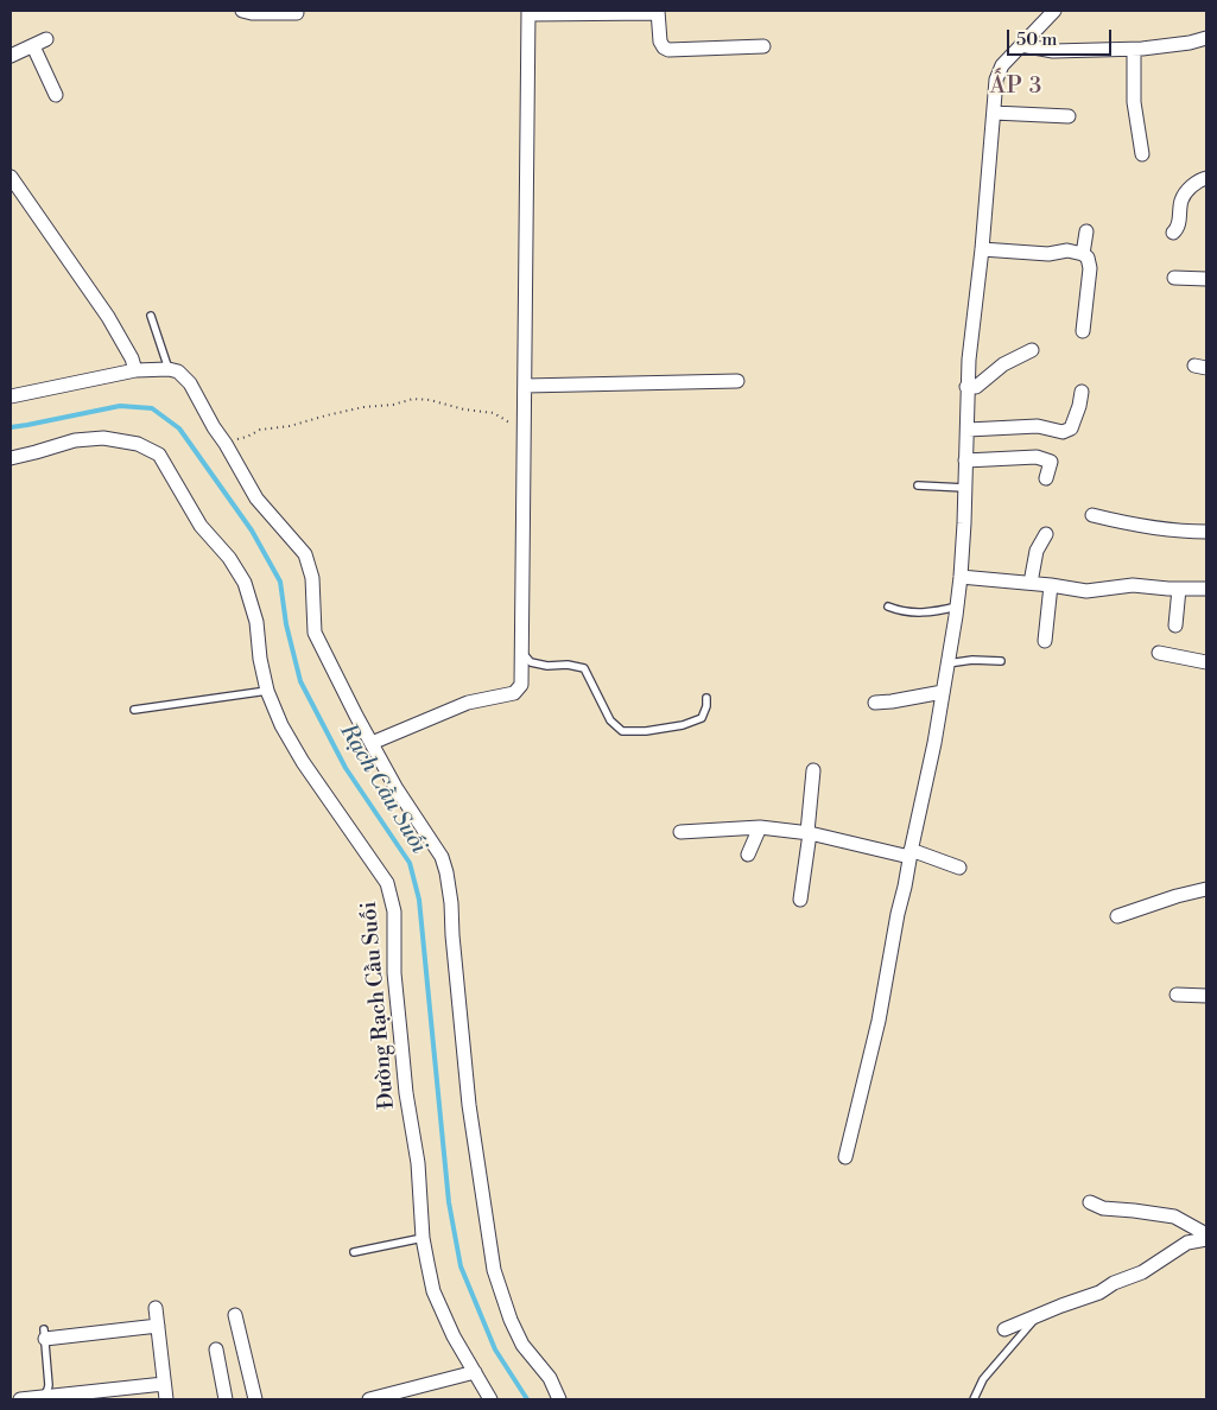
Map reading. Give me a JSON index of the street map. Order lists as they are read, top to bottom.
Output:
{
  "streets": {
    "street": ["Đường Rạch Cầu Suối"]
  },
  "districts": ["ẤP 3"],
  "water": ["Rạch Cầu Suối"],
  "scale_bar": "50 m"
}
